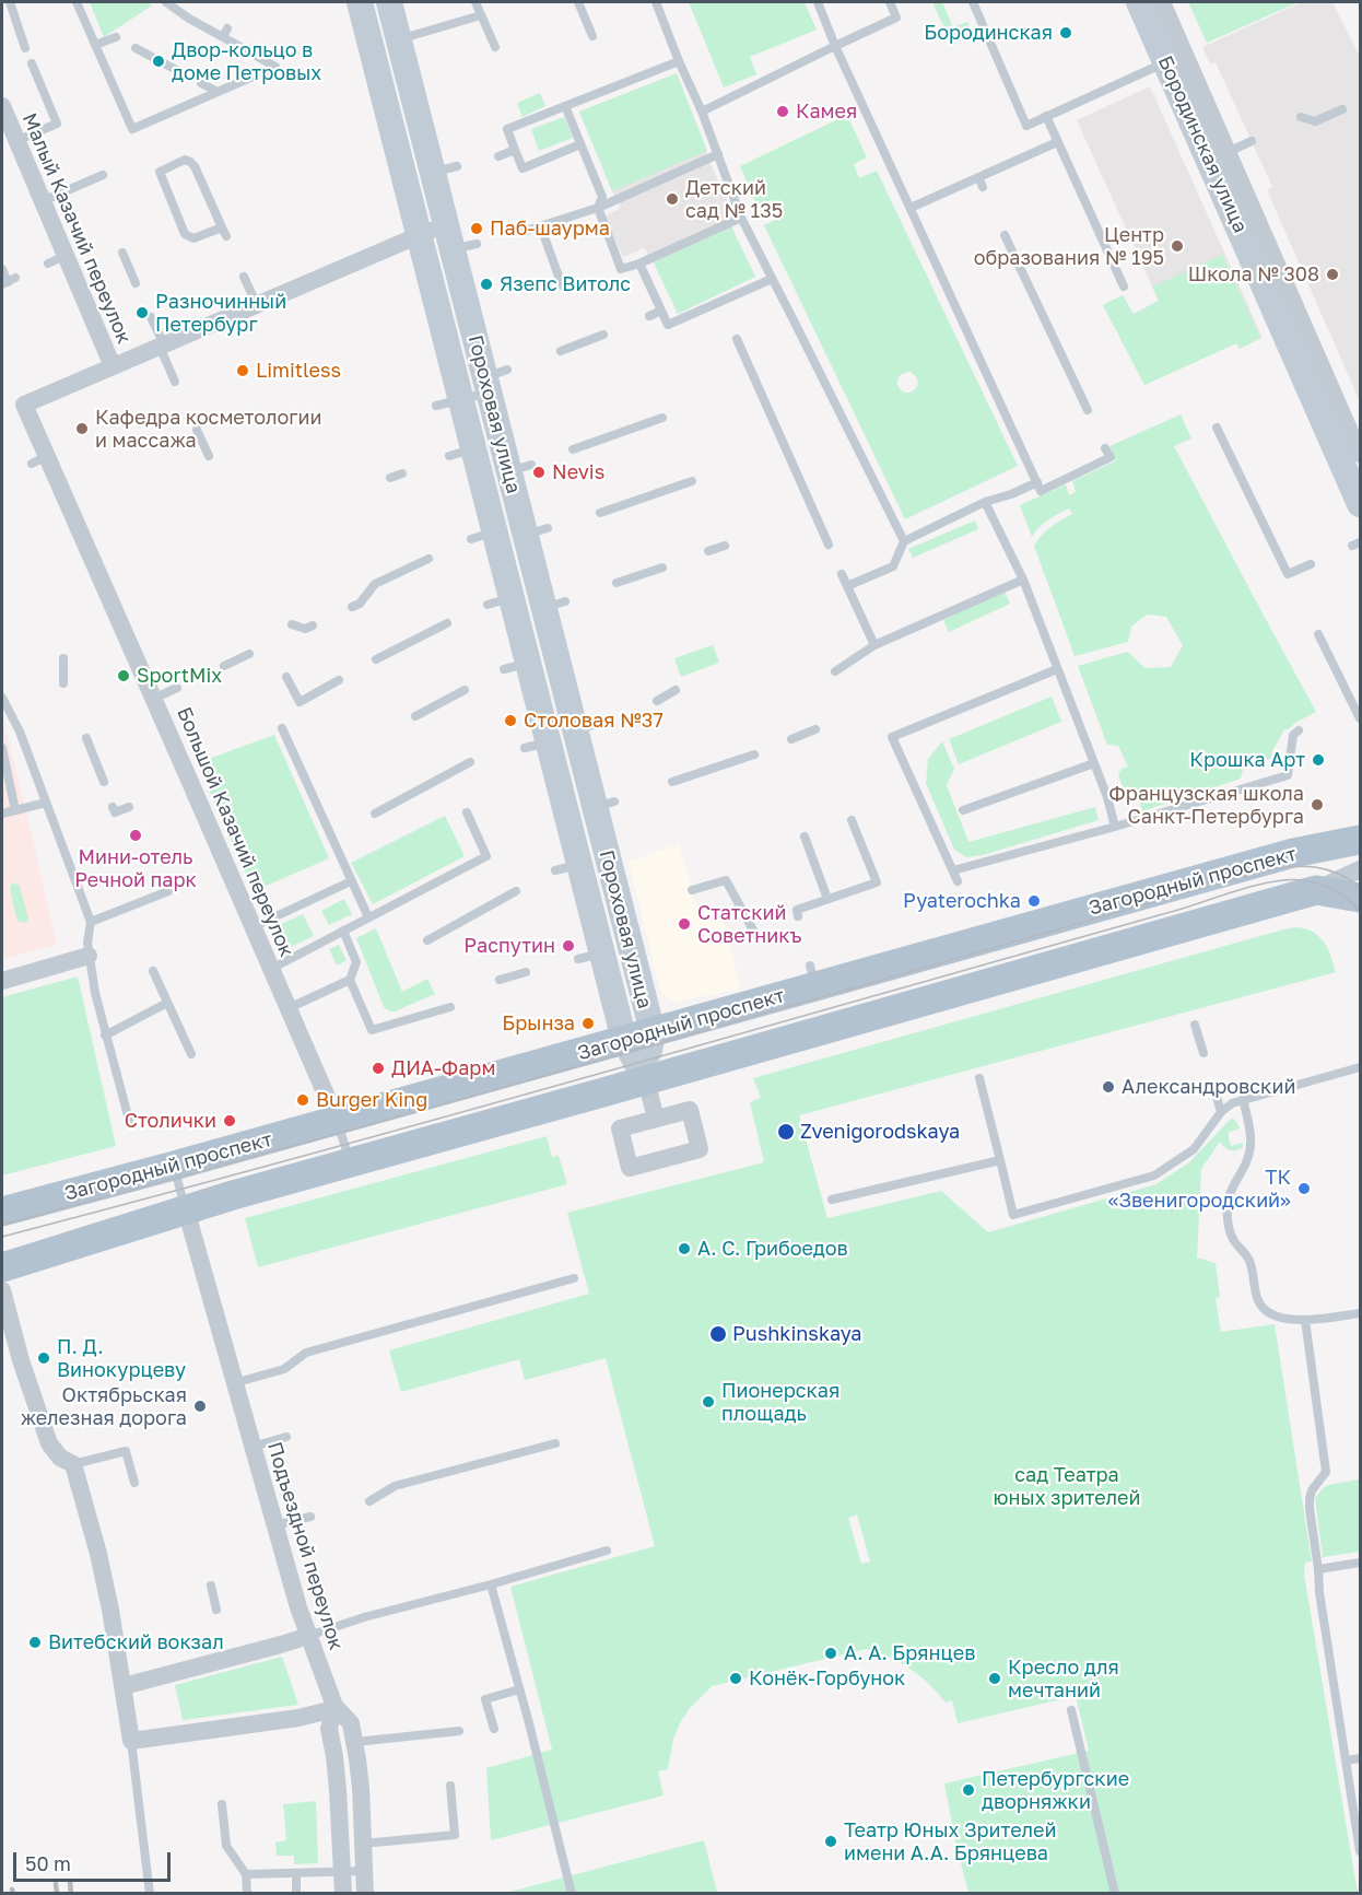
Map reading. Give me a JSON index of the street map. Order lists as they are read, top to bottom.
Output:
{
  "streets": {
    "main road": ["Бородинская улица", "Гороховая улица", "Загородный проспект"],
    "street": ["Малый Казачий переулок", "Большой Казачий переулок", "Подъездной переулок"]
  },
  "crossings": [
    ["Малый Казачий переулок", "Большой Казачий переулок"],
    ["Гороховая улица", "Большой Казачий переулок"],
    ["Гороховая улица", "Загородный проспект"],
    ["Большой Казачий переулок", "Загородный проспект"],
    ["Загородный проспект", "Подъездной переулок"]
  ],
  "parks": ["сад Театра юных зрителей"],
  "places": [
    "Бородинская",
    "Двор-кольцо в доме Петровых",
    "Камея",
    "Детский сад № 135",
    "Паб-шаурма",
    "Центр образования № 195",
    "Школа № 308",
    "Язепс Витолс",
    "Разночинный Петербург",
    "Limitless",
    "Кафедра косметологии и массажа",
    "Nevis",
    "SportMix",
    "Столовая №37",
    "Крошка Арт",
    "Французская школа Санкт-Петербурга",
    "Мини-отель Речной парк",
    "Pyaterochka",
    "Статский Советникъ",
    "Распутин",
    "Брынза",
    "ДИА-Фарм",
    "Александровский",
    "Burger King",
    "Столички",
    "Zvenigorodskaya",
    "ТК «Звенигородский»",
    "А. С. Грибоедов",
    "Pushkinskaya",
    "П. Д. Винокурцеву",
    "Пионерская площадь",
    "Октябрьская железная дорога",
    "Витебский вокзал",
    "А. А. Брянцев",
    "Конёк-Горбунок",
    "Кресло для мечтаний",
    "Петербургские дворняжки",
    "Театр Юных Зрителей имени А.А. Брянцева"
  ],
  "scale_bar": "50 m"
}
